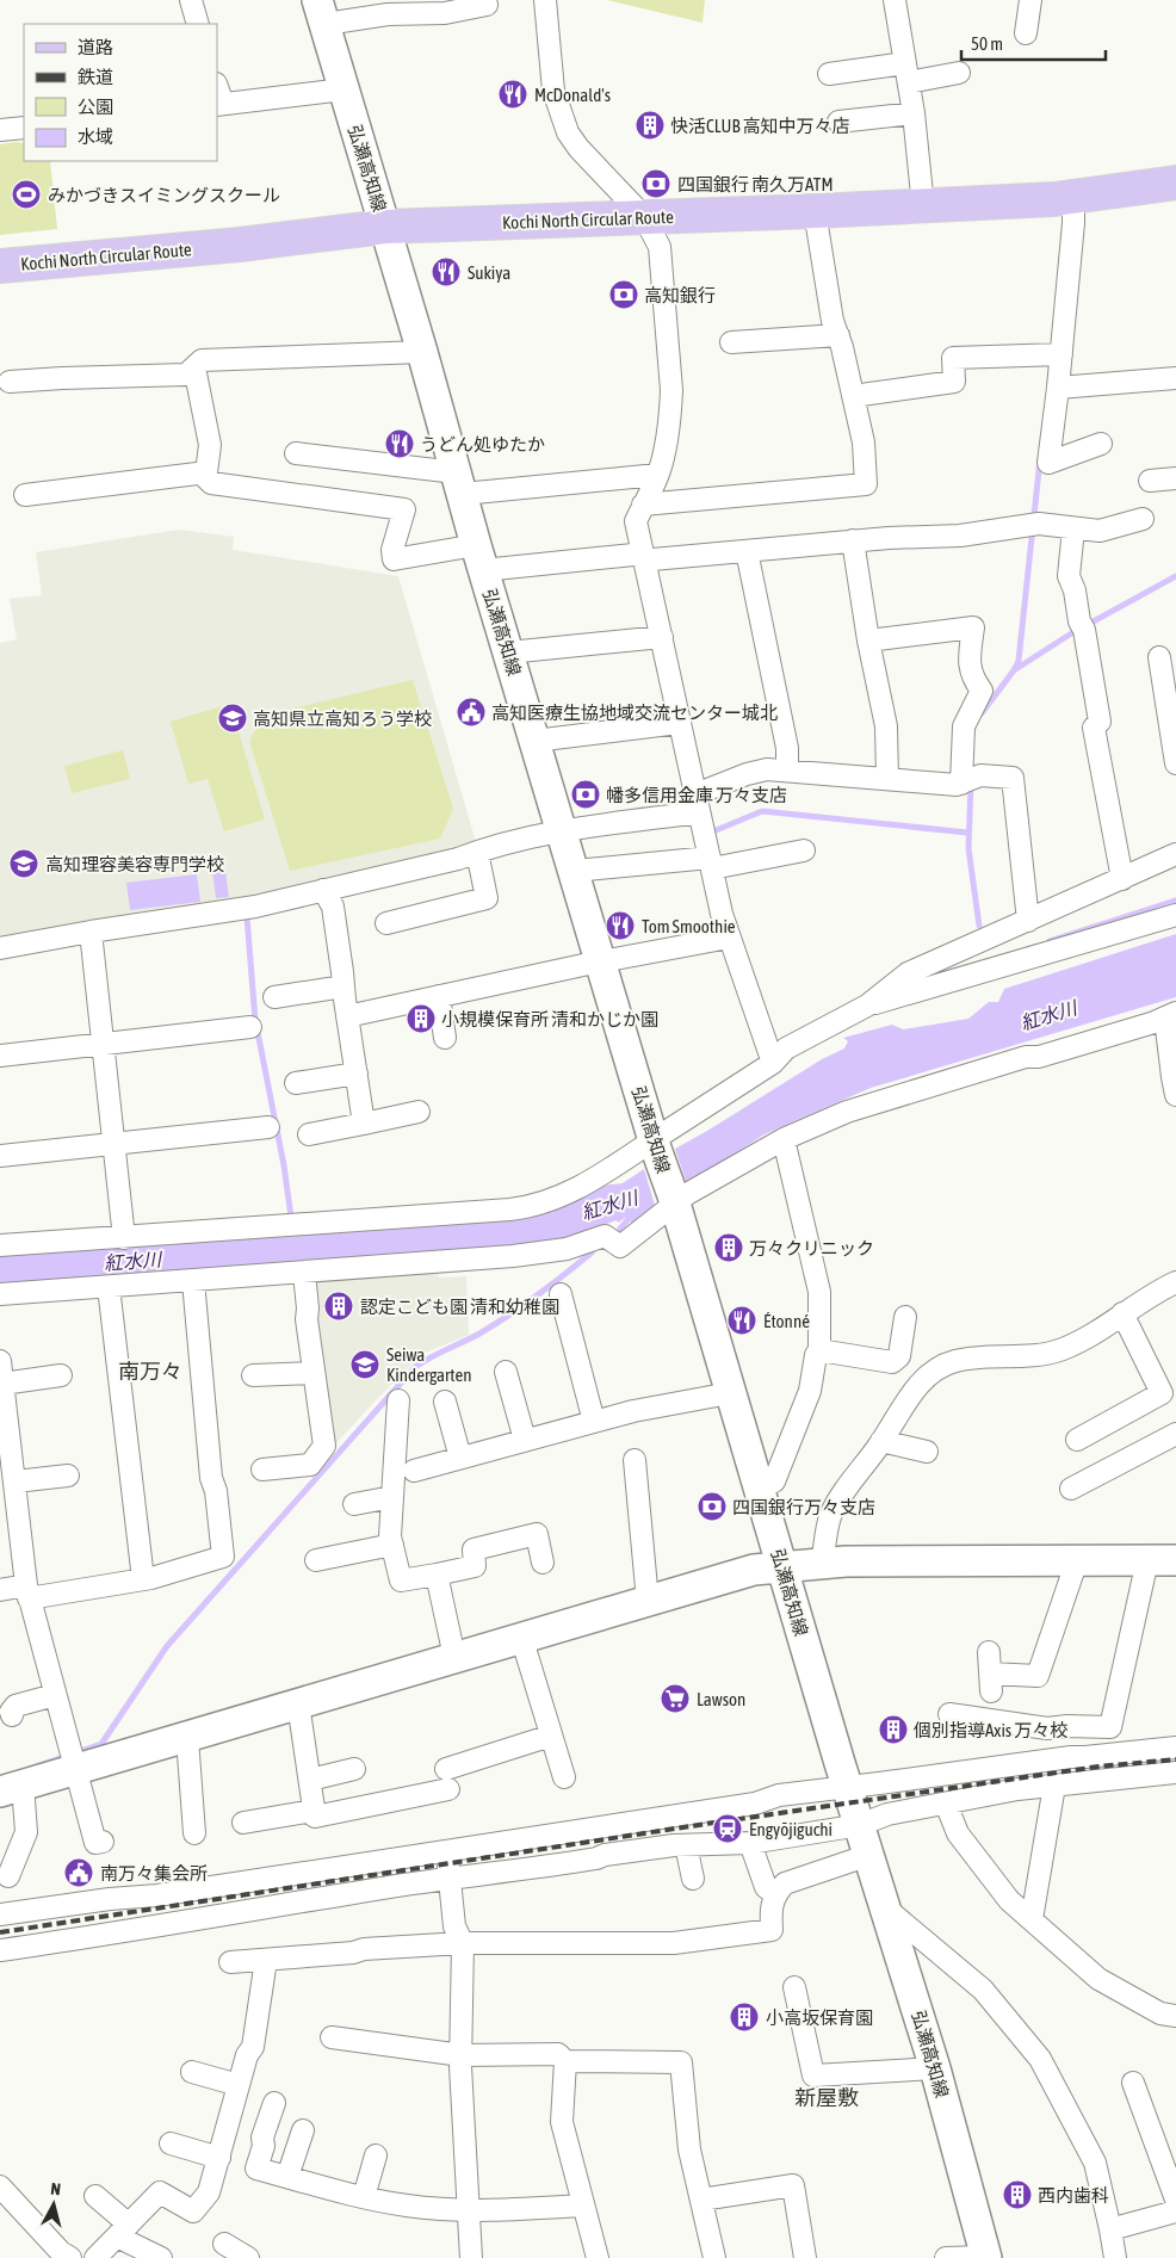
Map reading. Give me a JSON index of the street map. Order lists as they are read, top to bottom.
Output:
{
  "streets": {
    "main road": ["弘瀬高知線", "Kochi North Circular Route"]
  },
  "crossings": [
    ["弘瀬高知線", "Kochi North Circular Route"]
  ],
  "districts": ["南万々", "新屋敷"],
  "water": ["紅水川"],
  "places": {
    "restaurant": [
      "McDonald's",
      "Sukiya",
      "うどん処ゆたか",
      "Tom Smoothie",
      "Étonné"
    ],
    "building": [
      "快活CLUB 高知中万々店",
      "小規模保育所 清和かじか園",
      "万々クリニック",
      "認定こども園 清和幼稚園",
      "個別指導Axis 万々校",
      "小高坂保育園",
      "西内歯科"
    ],
    "bank": [
      "四国銀行 南久万ATM",
      "高知銀行",
      "幡多信用金庫 万々支店",
      "四国銀行万々支店"
    ],
    "sports": ["みかづきスイミングスクール"],
    "public building": ["高知医療生協地域交流センター城北", "南万々集会所"],
    "school or university": ["高知県立高知ろう学校", "高知理容美容専門学校", "Seiwa Kindergarten"],
    "supermarket": ["Lawson"],
    "station": ["Engyōjiguchi"]
  },
  "legend": [
    "道路",
    "鉄道",
    "公園",
    "水域"
  ],
  "scale_bar": "50 m",
  "north": "top"
}
